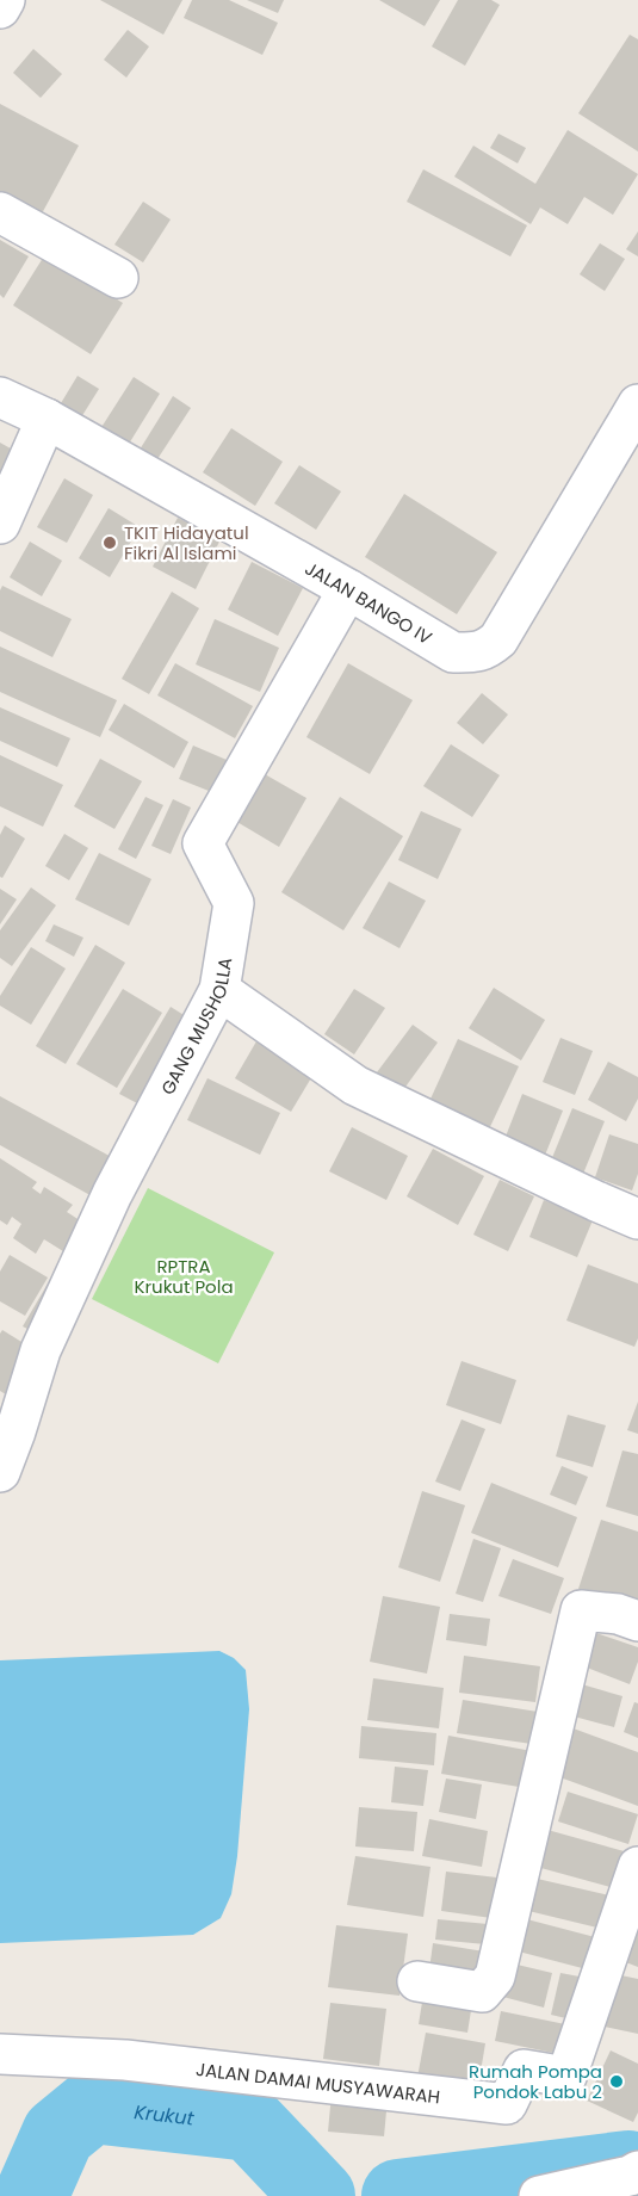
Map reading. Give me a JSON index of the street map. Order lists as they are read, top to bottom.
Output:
{
  "streets": {
    "street": ["JALAN BANGO IV", "GANG MUSHOLLA", "JALAN DAMAI MUSYAWARAH"]
  },
  "crossings": [
    ["JALAN BANGO IV", "GANG MUSHOLLA"]
  ],
  "water": ["Krukut"],
  "parks": ["RPTRA Krukut Pola"],
  "places": ["TKIT Hidayatul Fikri Al Islami", "Rumah Pompa Pondok Labu 2"]
}
